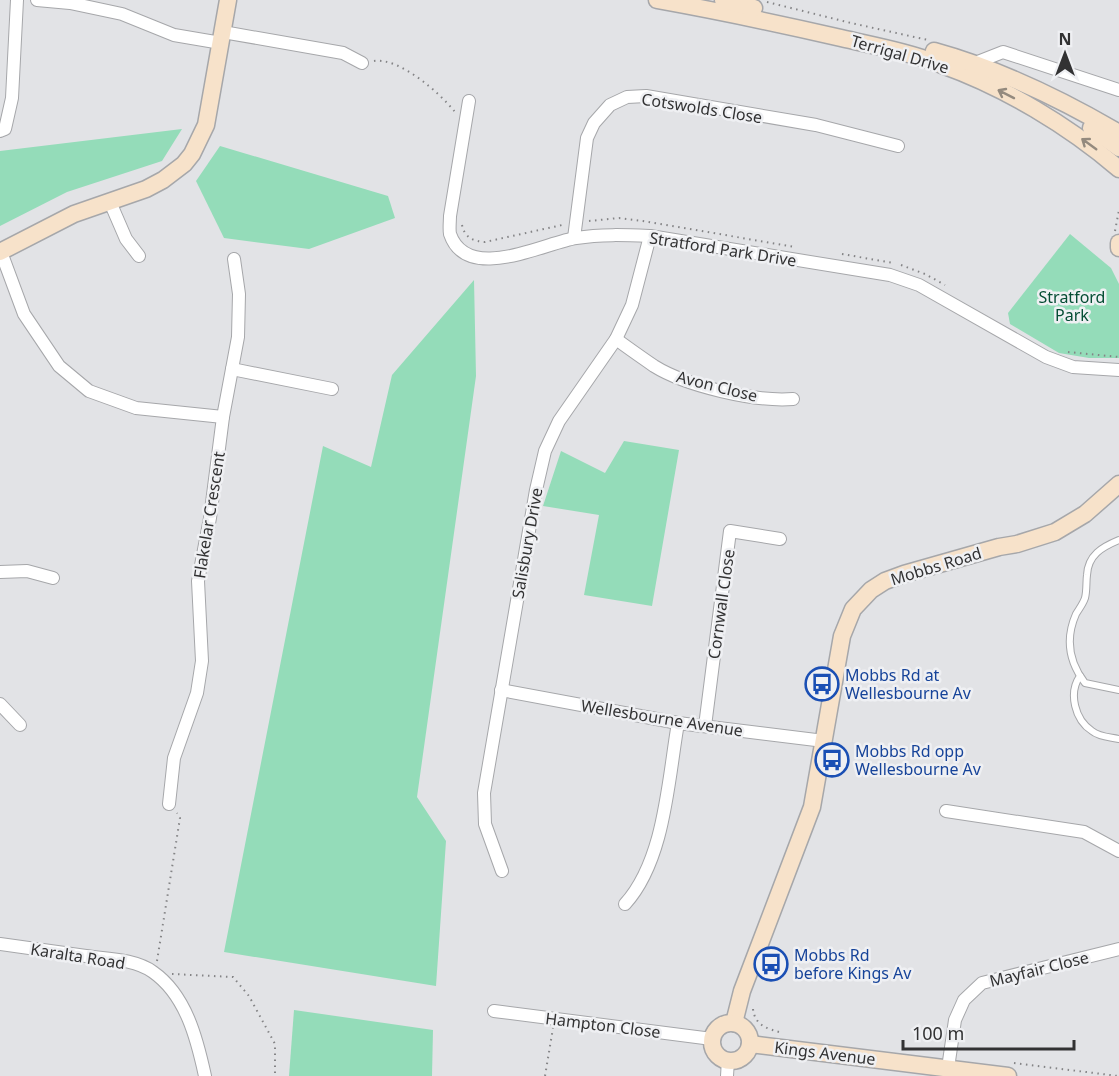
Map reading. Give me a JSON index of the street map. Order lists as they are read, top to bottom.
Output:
{
  "streets": {
    "street": [
      "Terrigal Drive",
      "Cotswolds Close",
      "Stratford Park Drive",
      "Avon Close",
      "Flakelar Crescent",
      "Salisbury Drive",
      "Mobbs Road",
      "Cornwall Close",
      "Wellesbourne Avenue",
      "Karalta Road",
      "Mayfair Close",
      "Hampton Close",
      "Kings Avenue"
    ]
  },
  "crossings": [
    ["Cotswolds Close", "Stratford Park Drive"],
    ["Stratford Park Drive", "Salisbury Drive"],
    ["Avon Close", "Salisbury Drive"],
    ["Salisbury Drive", "Wellesbourne Avenue"],
    ["Mobbs Road", "Wellesbourne Avenue"],
    ["Mobbs Road", "Hampton Close"],
    ["Mobbs Road", "Kings Avenue"],
    ["Cornwall Close", "Wellesbourne Avenue"],
    ["Mayfair Close", "Kings Avenue"],
    ["Hampton Close", "Kings Avenue"]
  ],
  "parks": ["Stratford Park"],
  "places": {
    "bus stop": ["Mobbs Rd at Wellesbourne Av", "Mobbs Rd opp Wellesbourne Av", "Mobbs Rd before Kings Av"]
  },
  "scale_bar": "100 m",
  "north": "top"
}
